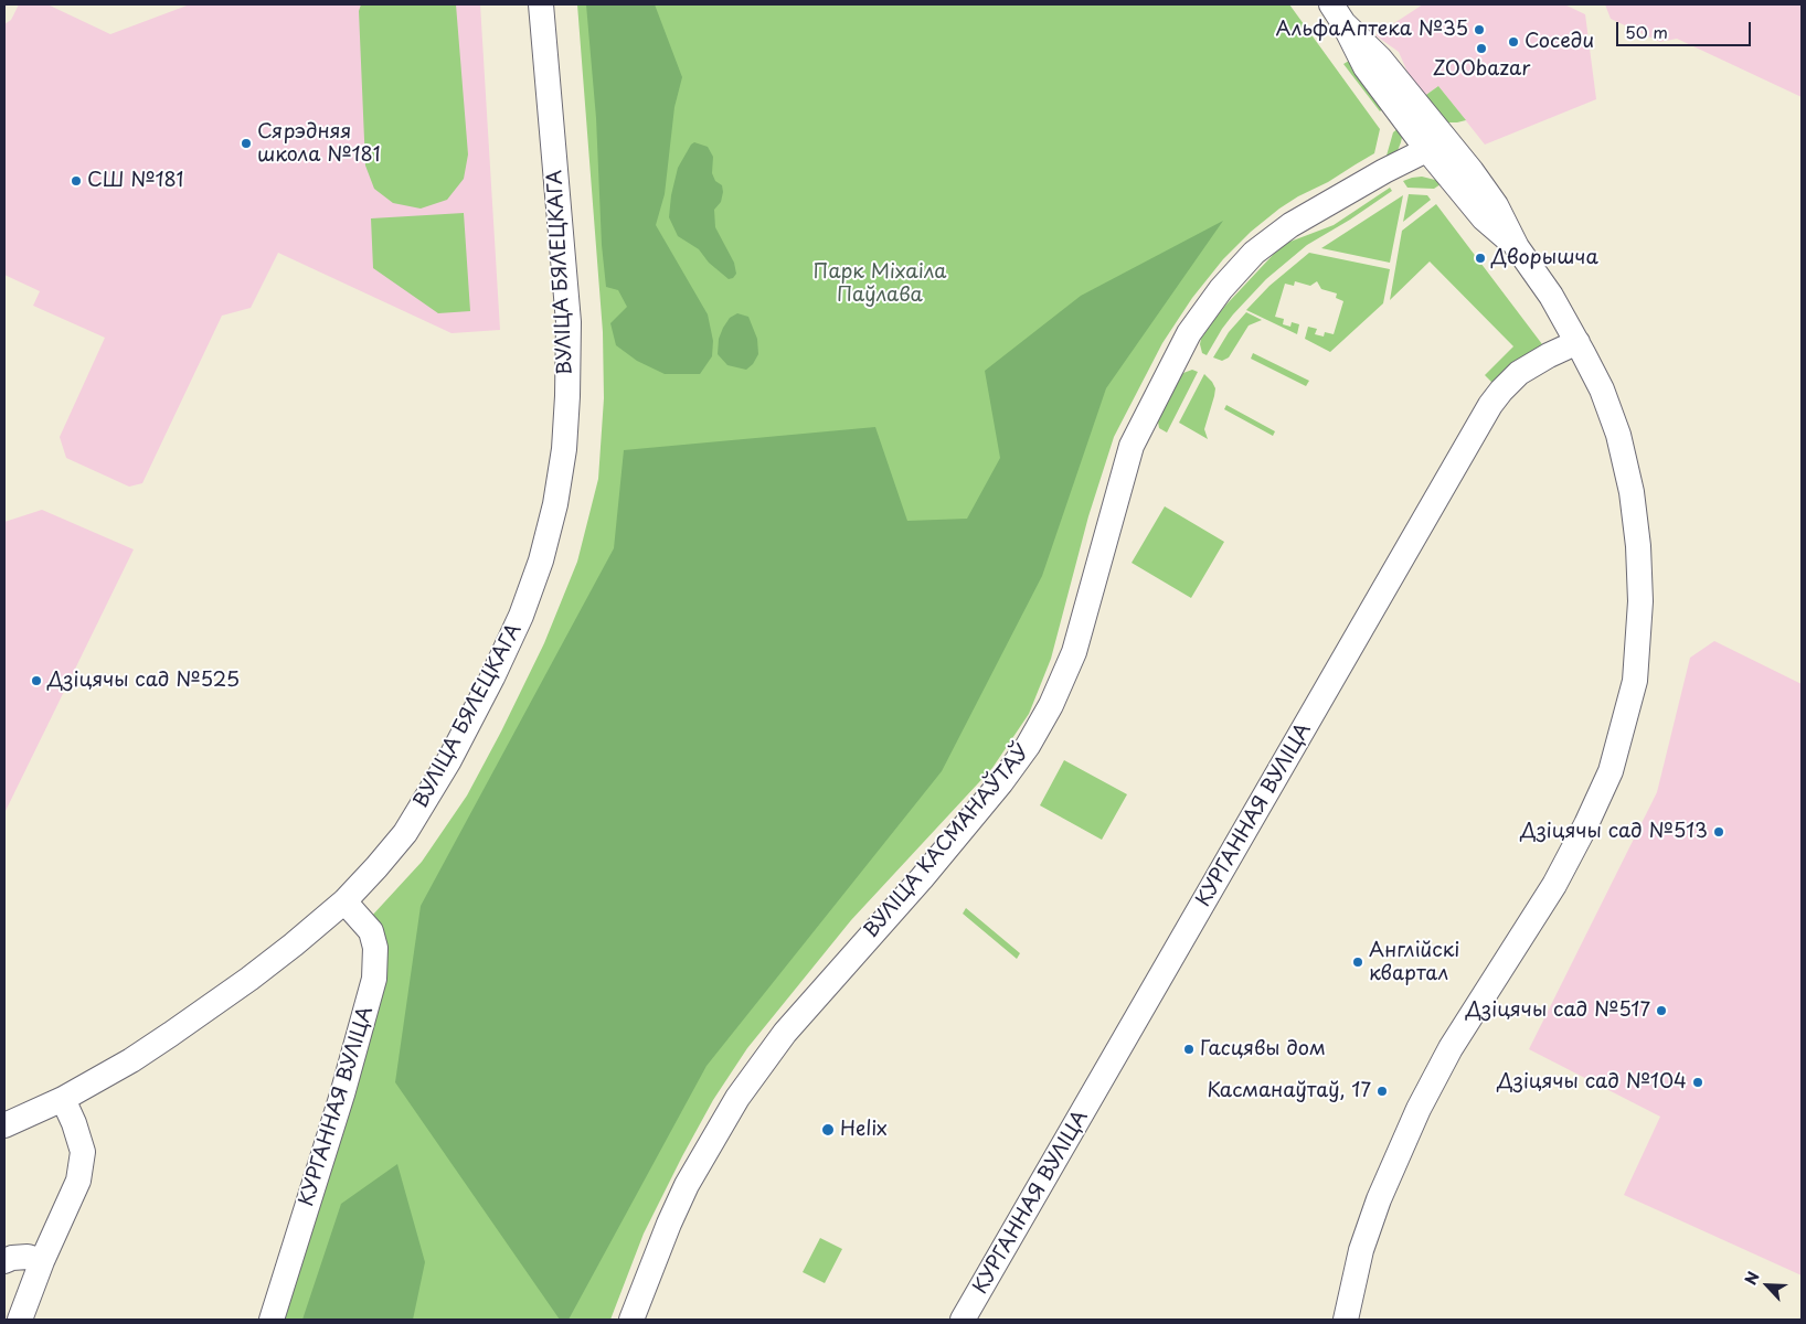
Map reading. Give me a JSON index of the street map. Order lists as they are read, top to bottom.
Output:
{
  "streets": {
    "street": ["ВУЛІЦА БЯЛЕЦКАГА", "КУРГАННАЯ ВУЛІЦА", "ВУЛІЦА КАСМАНАЎТАЎ"]
  },
  "crossings": [
    ["ВУЛІЦА БЯЛЕЦКАГА", "КУРГАННАЯ ВУЛІЦА"]
  ],
  "parks": ["Парк Міхаіла Паўлава"],
  "places": [
    "АльфаАптека №35",
    "Соседи",
    "ZOObazar",
    "Сярэдняя школа №181",
    "СШ №181",
    "Дворышча",
    "Дзіцячы сад №525",
    "Дзіцячы сад №513",
    "Англійскі квартал",
    "Дзіцячы сад №517",
    "Гасцявы дом",
    "Дзіцячы сад №104",
    "Касманаўтаў, 17",
    "Helix"
  ],
  "scale_bar": "50 m",
  "north": "top left"
}
